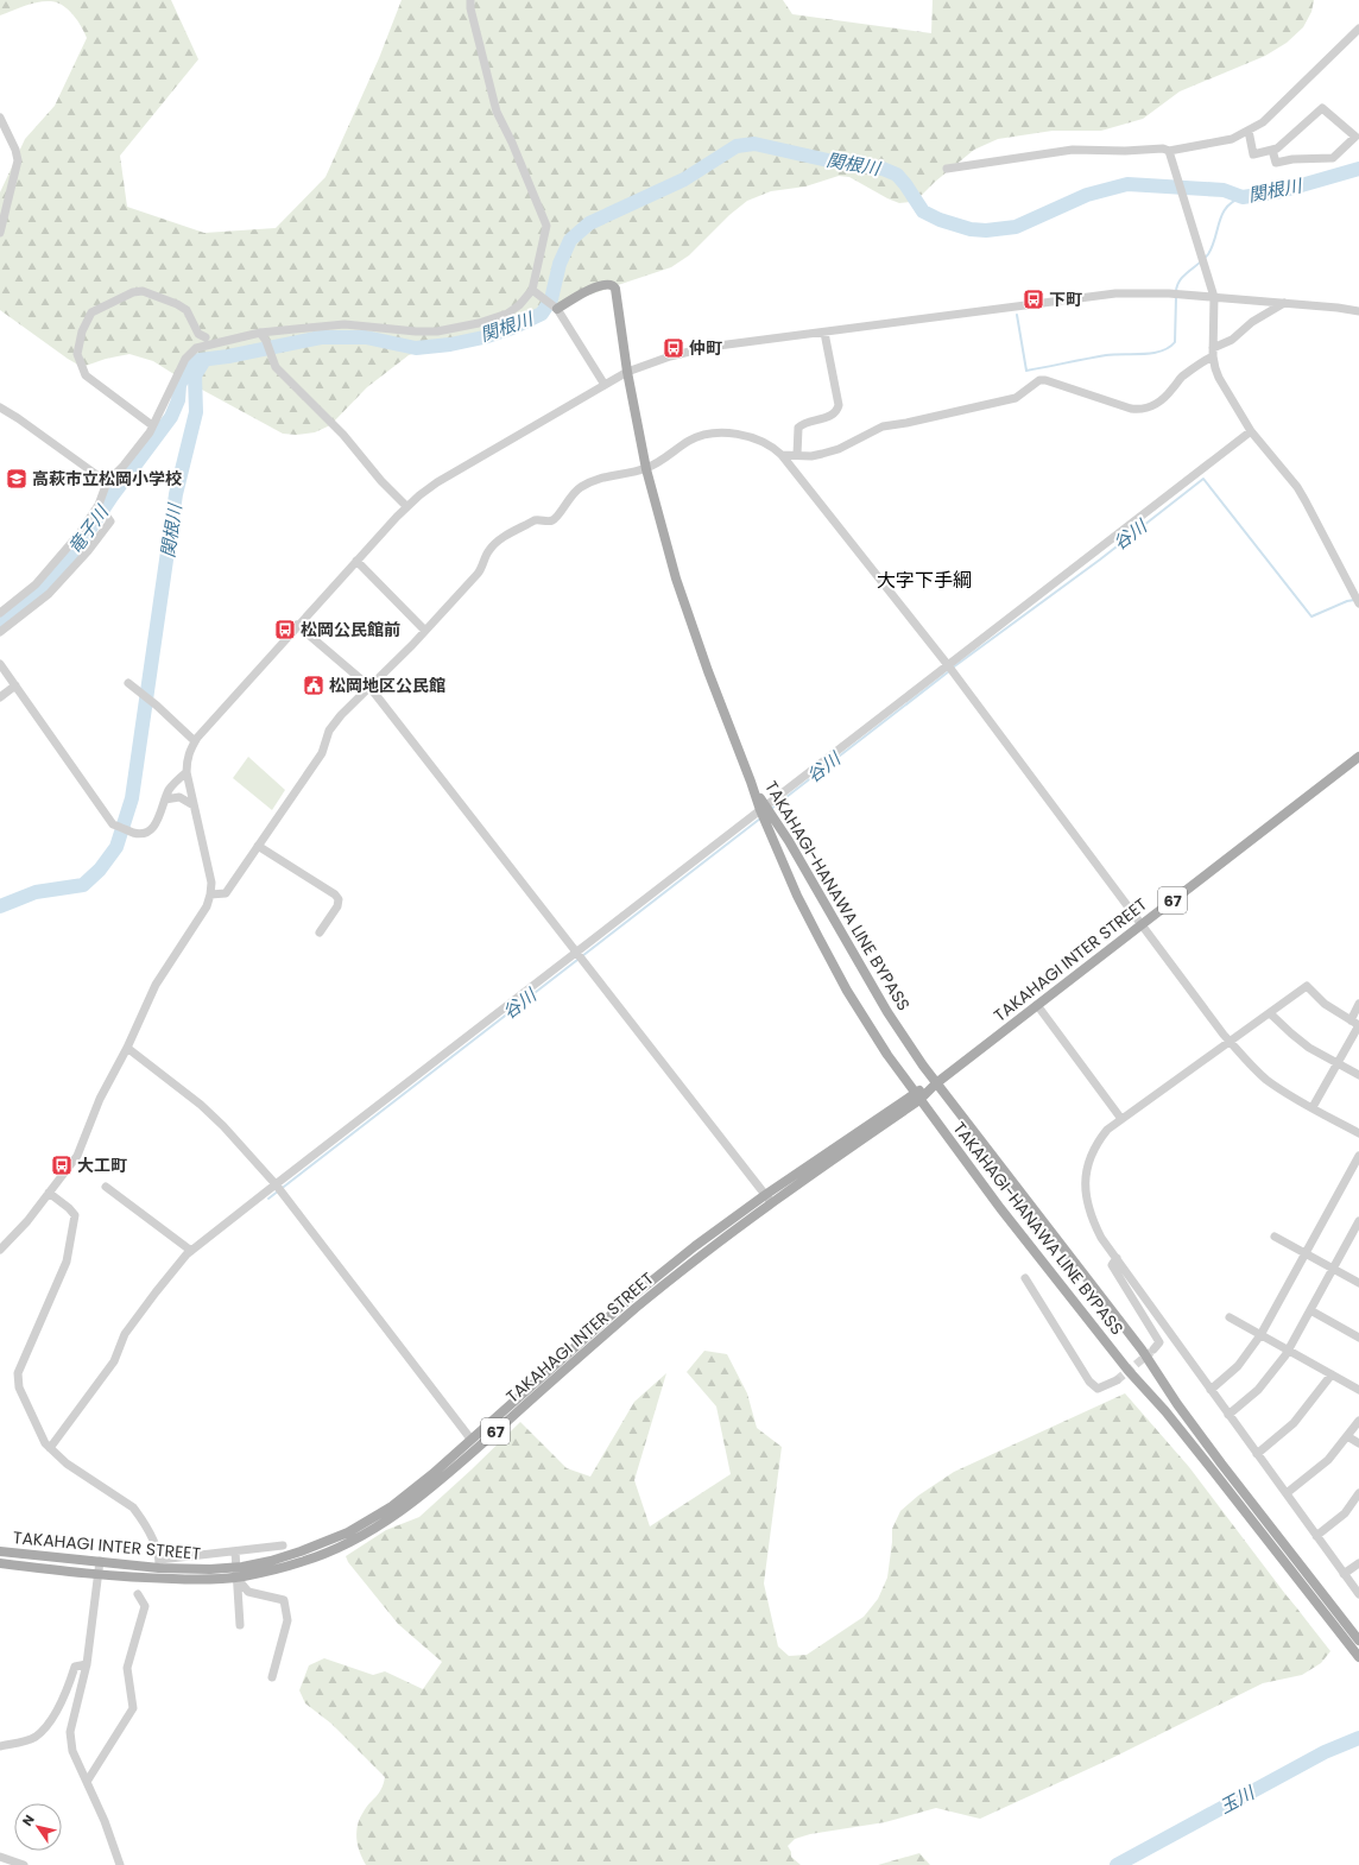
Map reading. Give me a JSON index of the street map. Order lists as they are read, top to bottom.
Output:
{
  "streets": {
    "main road": ["TAKAHAGI-HANAWA LINE BYPASS", "67", "TAKAHAGI INTER STREET"]
  },
  "crossings": [
    ["TAKAHAGI-HANAWA LINE BYPASS", "TAKAHAGI INTER STREET"]
  ],
  "districts": ["大字下手綱"],
  "water": [
    "関根川",
    "竜子川",
    "谷川",
    "玉川"
  ],
  "places": {
    "bus stop": [
      "下町",
      "仲町",
      "松岡公民館前",
      "大工町"
    ],
    "school or university": ["高萩市立松岡小学校"],
    "public building": ["松岡地区公民館"]
  },
  "north": "top left"
}
